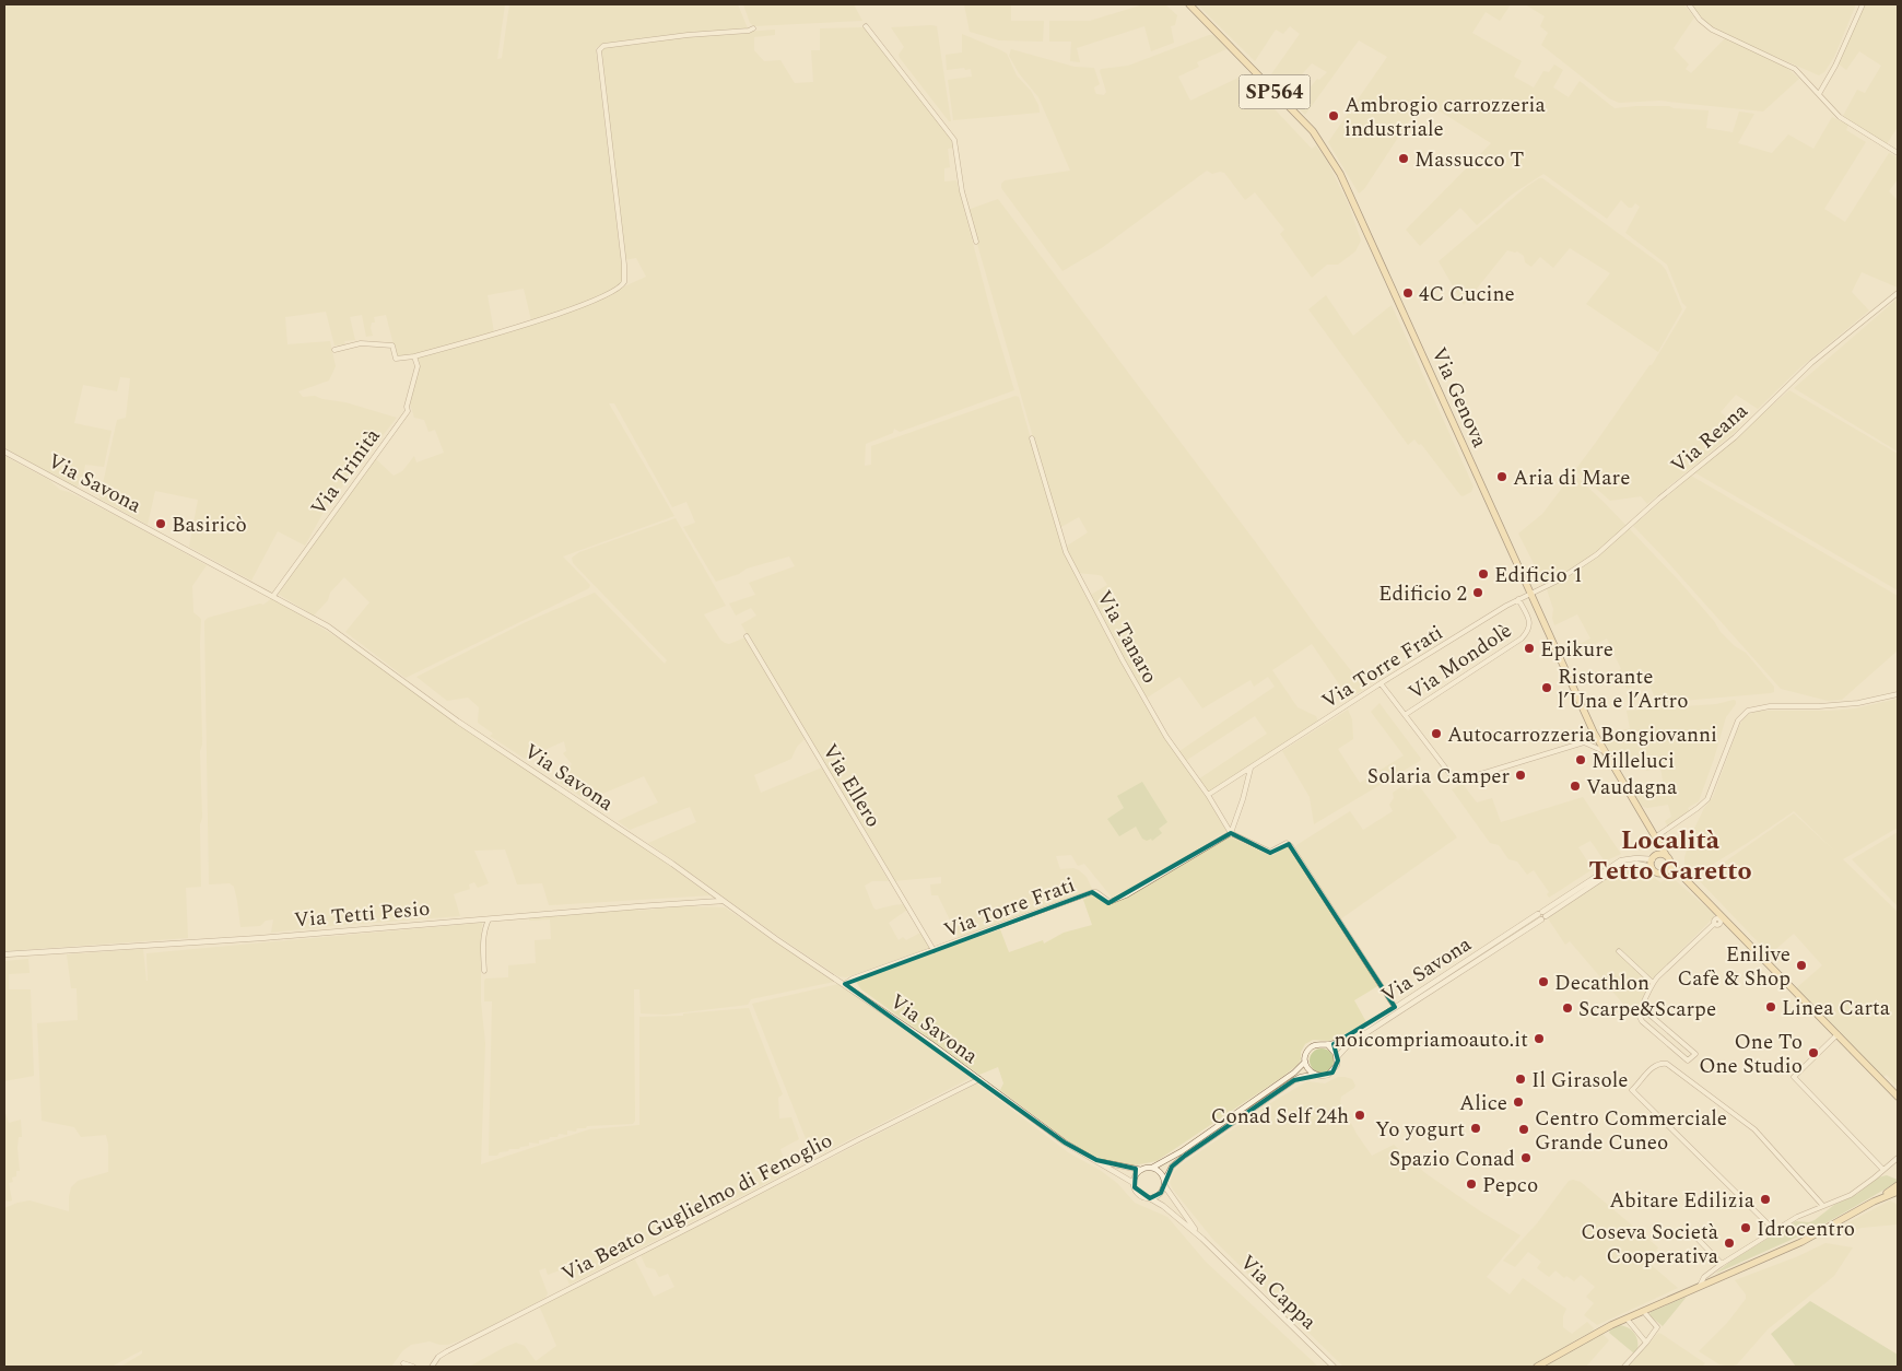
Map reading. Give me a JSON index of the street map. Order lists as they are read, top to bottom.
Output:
{
  "streets": {
    "main road": ["SP564", "Via Genova"],
    "street": [
      "Via Reana",
      "Via Trinità",
      "Via Savona",
      "Via Tanaro",
      "Via Mondolè",
      "Via Torre Frati",
      "Via Ellero",
      "Via Tetti Pesio",
      "Via Beato Guglielmo di Fenoglio",
      "Via Cappa"
    ]
  },
  "crossings": [
    ["Via Genova", "Via Reana"],
    ["Via Genova", "Via Savona"],
    ["Via Genova", "Via Torre Frati"],
    ["Via Reana", "Via Torre Frati"],
    ["Via Trinità", "Via Savona"],
    ["Via Savona", "Via Torre Frati"],
    ["Via Savona", "Via Tetti Pesio"],
    ["Via Savona", "Via Beato Guglielmo di Fenoglio"],
    ["Via Savona", "Via Cappa"],
    ["Via Tanaro", "Via Torre Frati"],
    ["Via Mondolè", "Via Torre Frati"],
    ["Via Torre Frati", "Via Ellero"]
  ],
  "districts": ["Località Tetto Garetto"],
  "places": [
    "Ambrogio carrozzeria industriale",
    "Massucco T",
    "4C Cucine",
    "Aria di Mare",
    "Basiricò",
    "Edificio 1",
    "Edificio 2",
    "Epikure",
    "Ristorante l’Una e l’Artro",
    "Autocarrozzeria Bongiovanni",
    "Milleluci",
    "Solaria Camper",
    "Vaudagna",
    "Enilive Cafè & Shop",
    "Decathlon",
    "Linea Carta",
    "Scarpe&Scarpe",
    "noicompriamoauto.it",
    "One To One Studio",
    "Il Girasole",
    "Alice",
    "Conad Self 24h",
    "Yo yogurt",
    "Centro Commerciale Grande Cuneo",
    "Spazio Conad",
    "Pepco",
    "Abitare Edilizia",
    "Idrocentro",
    "Coseva Società Cooperativa"
  ]
}
